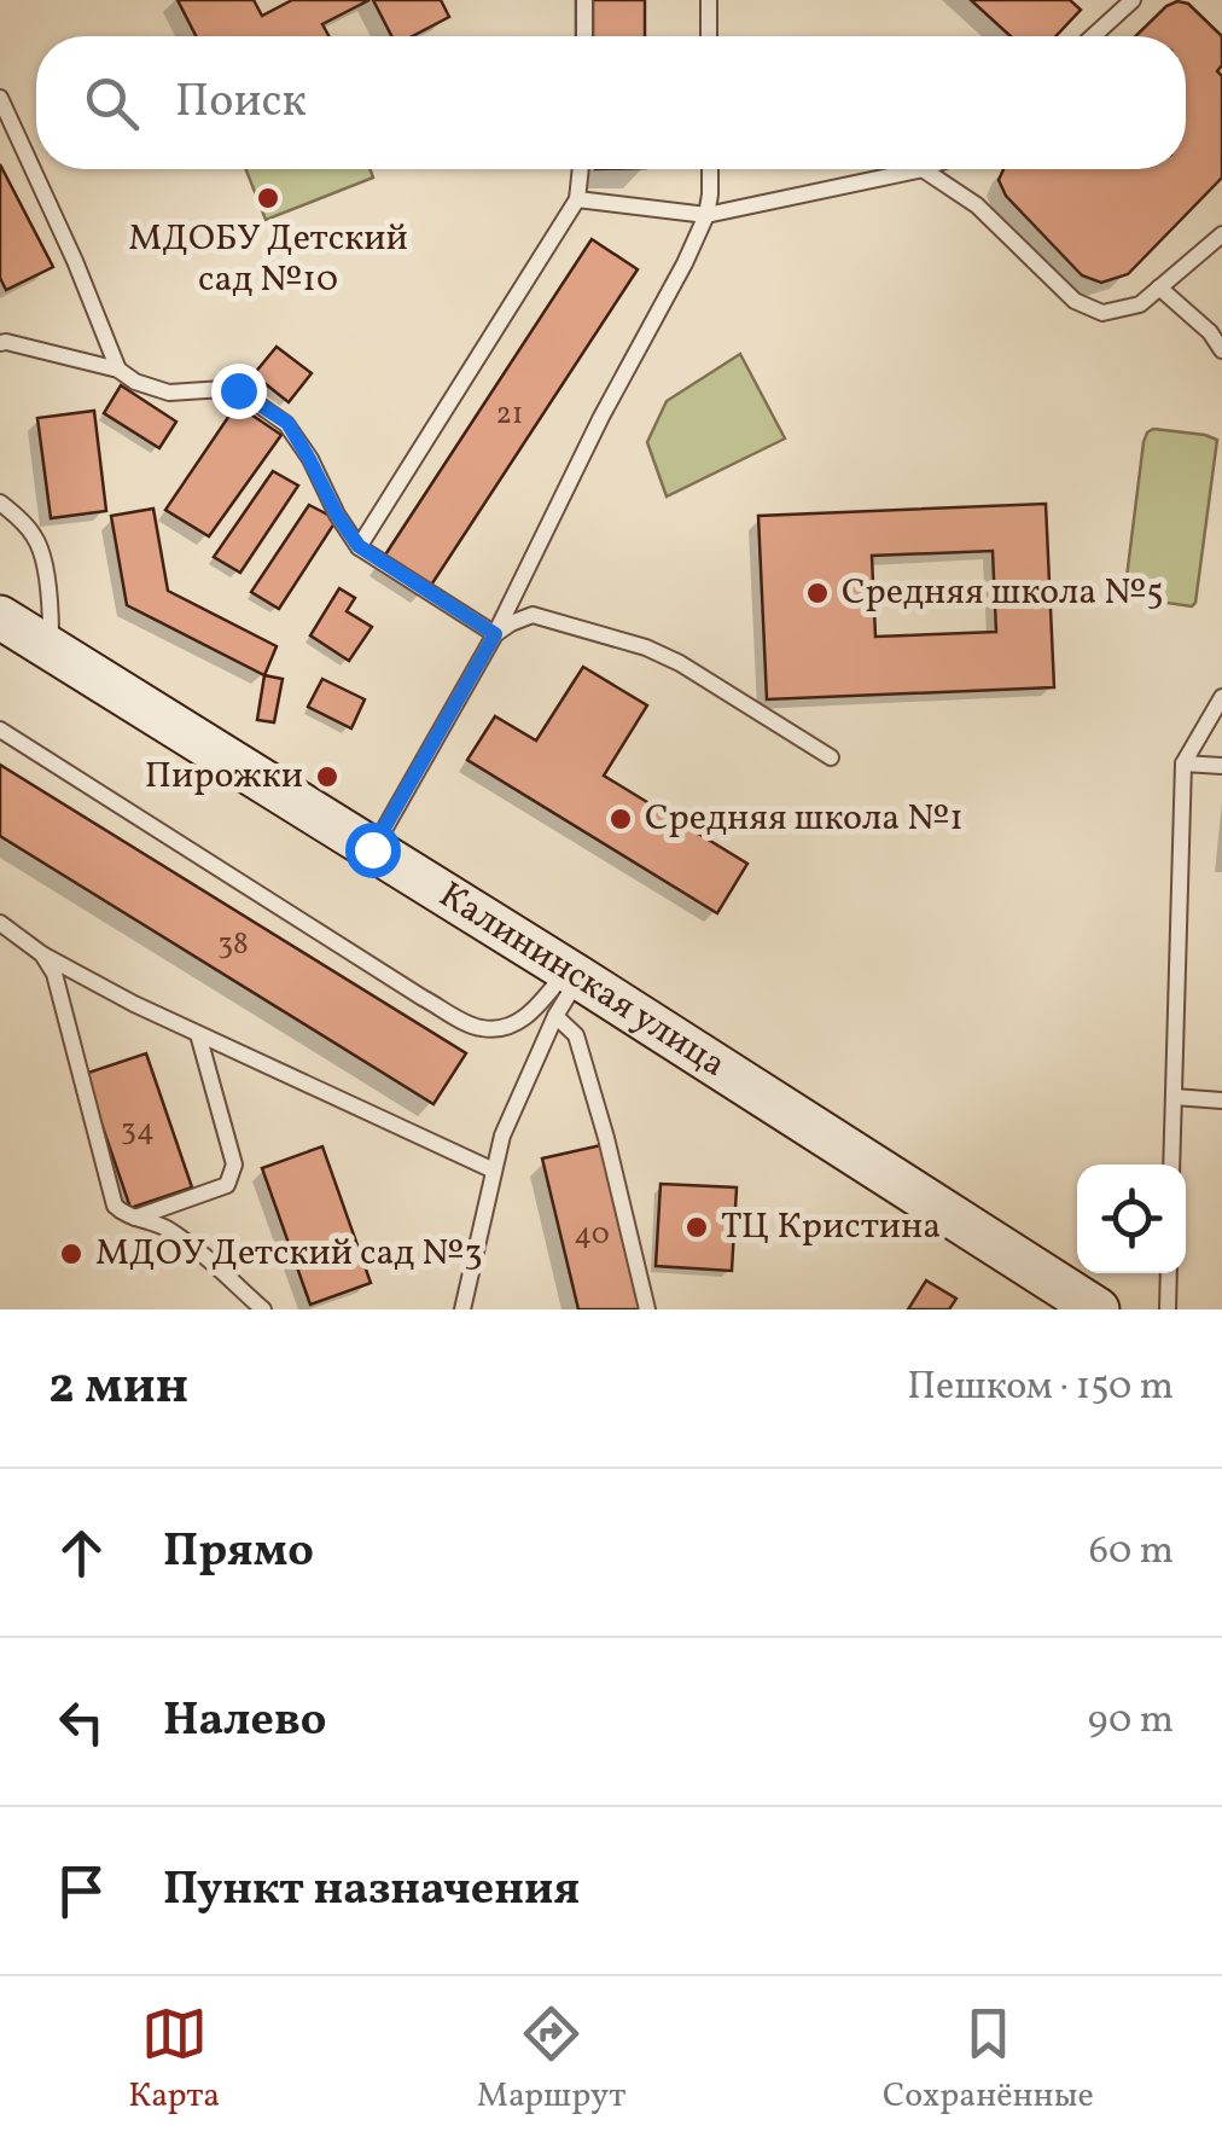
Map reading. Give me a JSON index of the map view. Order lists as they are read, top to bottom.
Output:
{
  "streets": {
    "main road": ["Калининская улица"]
  },
  "places": [
    "МДОБУ Детский сад №10",
    "Средняя школа №5",
    "Пирожки",
    "Средняя школа №1",
    "ТЦ Кристина",
    "МДОУ Детский сад №3"
  ],
  "house_numbers": [
    "21",
    "38",
    "34",
    "40"
  ],
  "page": {
    "search": "Поиск",
    "heading": ["2 мин", "Пешком · 150 m"],
    "list": [
      ["Прямо", "60 m"],
      ["Налево", "90 m"],
      "Пункт назначения"
    ],
    "nav": ["Карта", "Маршрут", "Сохранённые"]
  }
}
